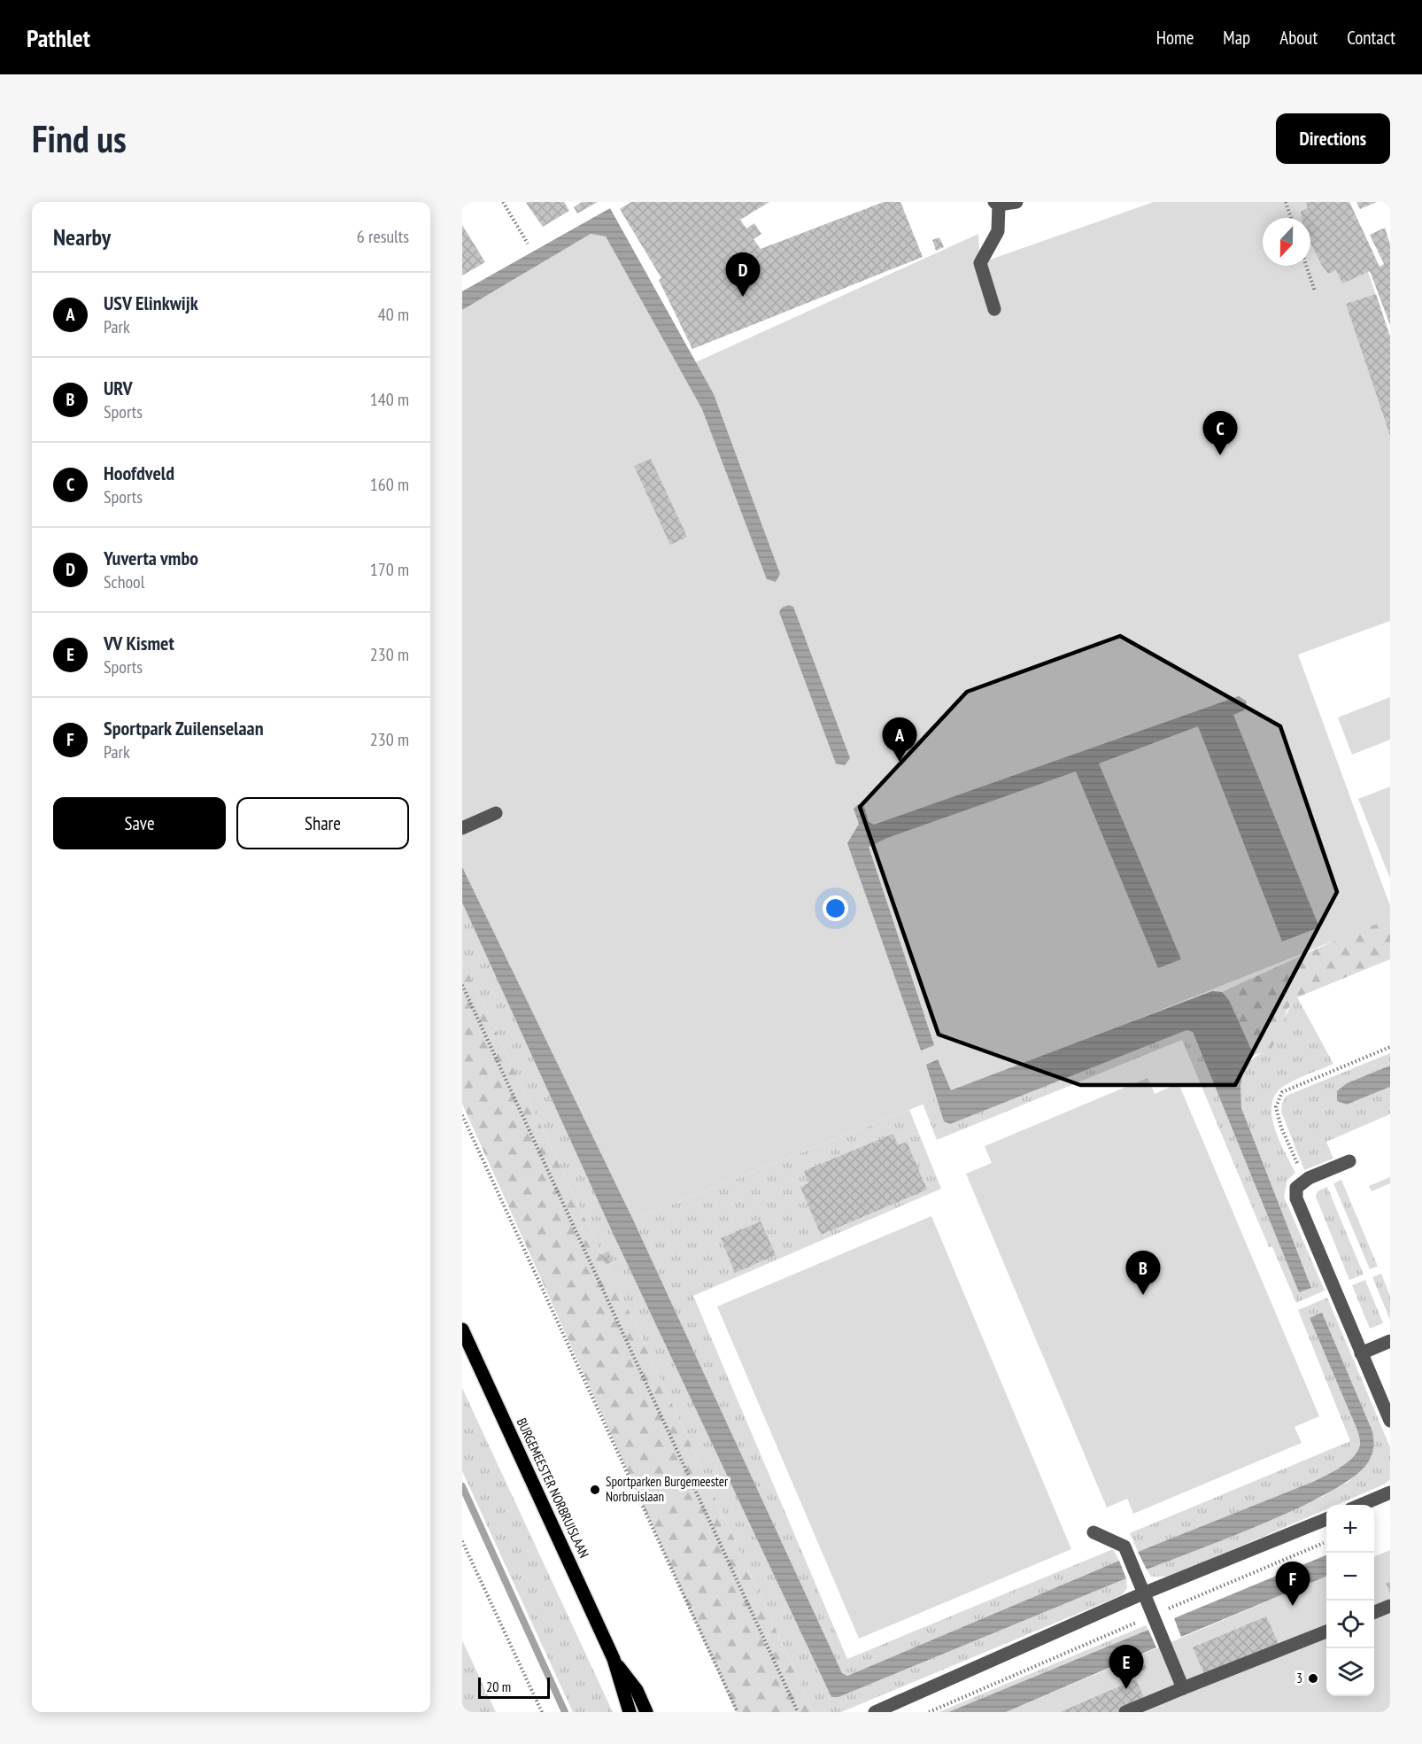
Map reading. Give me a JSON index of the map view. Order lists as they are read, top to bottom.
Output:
{
  "streets": {
    "main road": ["BURGEMEESTER NORBRUISLAAN"]
  },
  "places": ["Sportparken Burgemeester Norbruislaan", "3"],
  "scale_bar": "20 m",
  "north": "bottom",
  "page": {
    "header": "Pathlet",
    "nav": [
      "Home",
      "Map",
      "About",
      "Contact"
    ],
    "buttons": [
      "Directions",
      ["Save", "Share"]
    ],
    "title": "Find us",
    "heading": ["Nearby", "6 results"],
    "pins": [
      "D",
      "C",
      "A",
      "B",
      "F",
      "E"
    ],
    "list": [
      {
        "mark": "A",
        "name": "USV Elinkwijk",
        "note": "Park",
        "value": "40 m"
      },
      {
        "mark": "B",
        "name": "URV",
        "note": "Sports",
        "value": "140 m"
      },
      {
        "mark": "C",
        "name": "Hoofdveld",
        "note": "Sports",
        "value": "160 m"
      },
      {
        "mark": "D",
        "name": "Yuverta vmbo",
        "note": "School",
        "value": "170 m"
      },
      {
        "mark": "E",
        "name": "VV Kismet",
        "note": "Sports",
        "value": "230 m"
      },
      {
        "mark": "F",
        "name": "Sportpark Zuilenselaan",
        "note": "Park",
        "value": "230 m"
      }
    ],
    "map_buttons": ["+", "−"],
    "scale": "20 m"
  }
}
